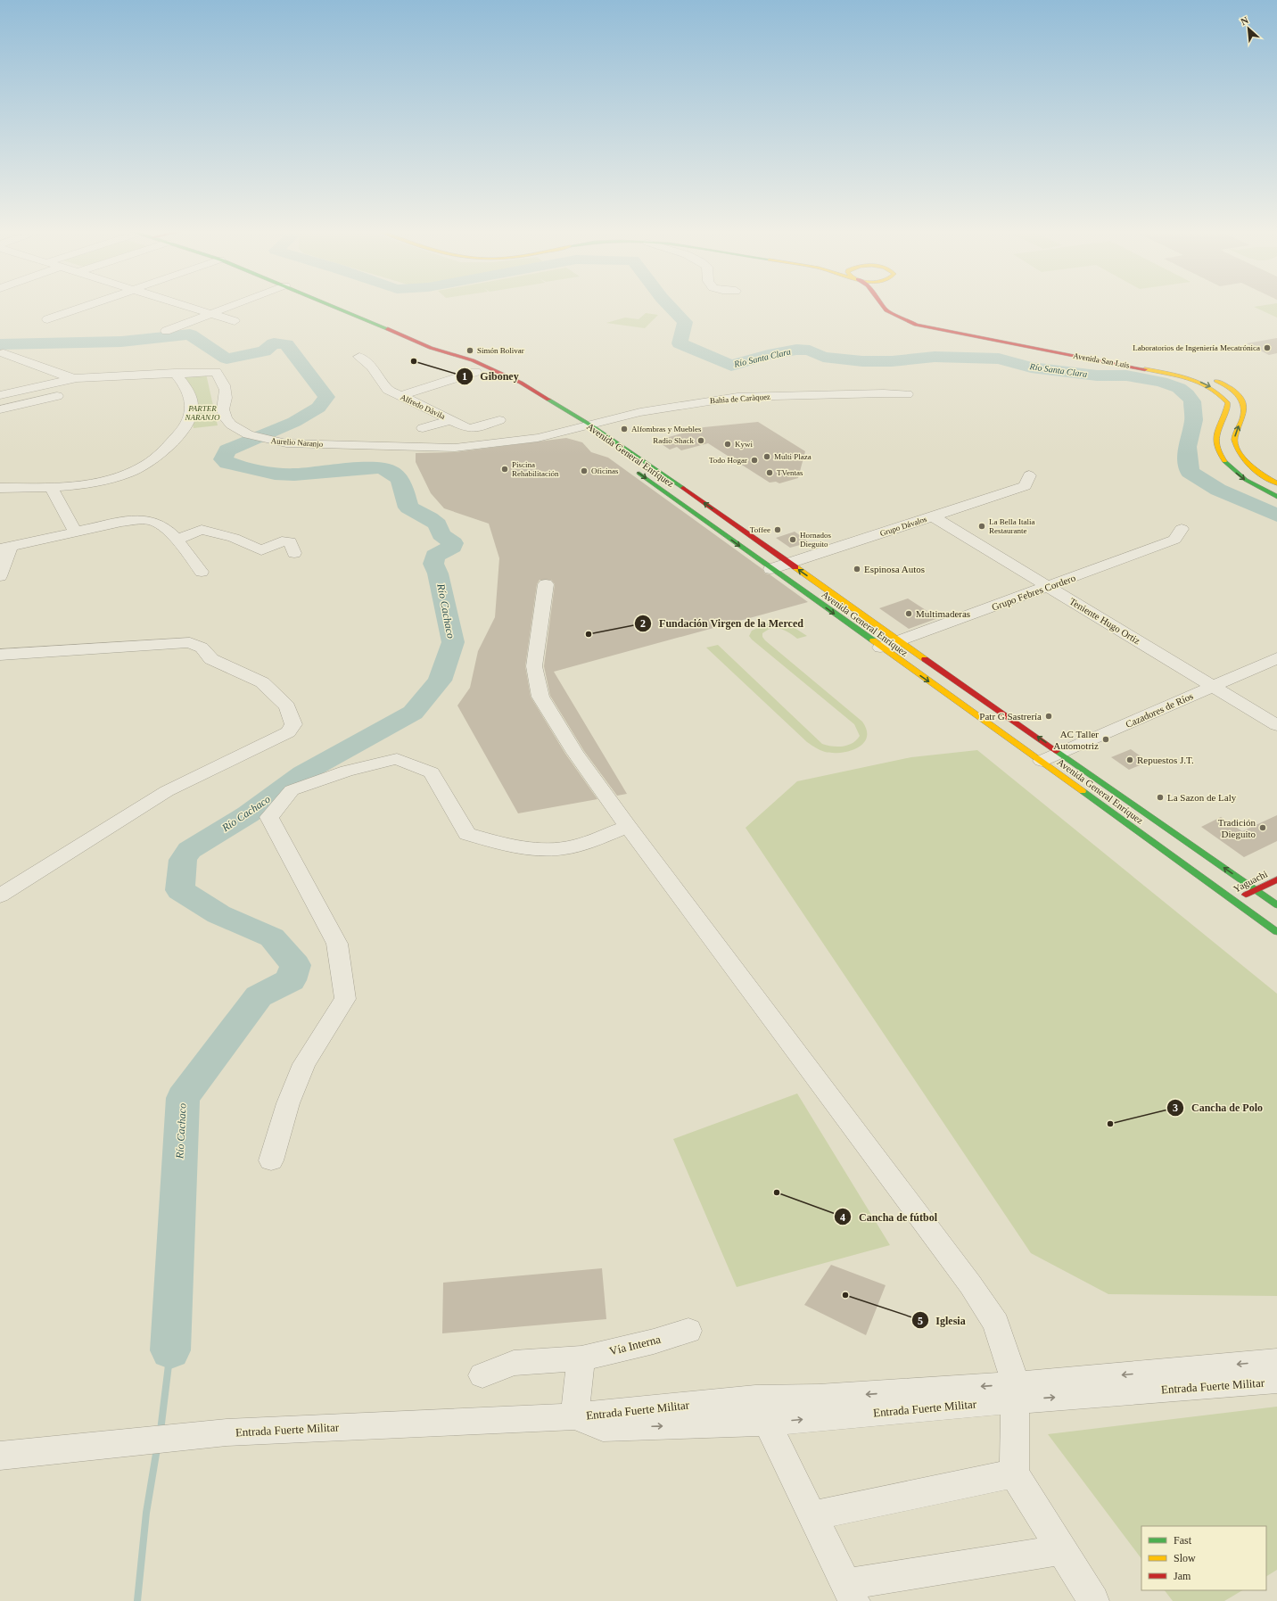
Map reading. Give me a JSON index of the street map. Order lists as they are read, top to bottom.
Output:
{
  "streets": {
    "street": [
      "Avenida San Luis",
      "Bahìa de Caràquez",
      "Alfredo Dàvila",
      "Aurelio Naranjo",
      "Avenida General Enríquez",
      "Grupo Dávalos",
      "Grupo Febres Cordero",
      "Teniente Hugo Ortiz",
      "Cazadores de Ríos",
      "Yaguachi",
      "Vía Interna",
      "Entrada Fuerte Militar"
    ]
  },
  "crossings": [
    ["Bahìa de Caràquez", "Aurelio Naranjo"],
    ["Bahìa de Caràquez", "Avenida General Enríquez"],
    ["Aurelio Naranjo", "Avenida General Enríquez"],
    ["Avenida General Enríquez", "Grupo Dávalos"],
    ["Avenida General Enríquez", "Grupo Febres Cordero"],
    ["Avenida General Enríquez", "Cazadores de Ríos"],
    ["Avenida General Enríquez", "Yaguachi"],
    ["Grupo Dávalos", "Teniente Hugo Ortiz"],
    ["Grupo Febres Cordero", "Teniente Hugo Ortiz"],
    ["Teniente Hugo Ortiz", "Cazadores de Ríos"]
  ],
  "water": ["Río Santa Clara", "Río Cachaco"],
  "parks": ["PARTER NARANJO"],
  "places": [
    "Laboratorios de Ingeniería Mecatrónica",
    "Simón Bolivar",
    "Giboney",
    "Alfombras y Muebles",
    "Radio Shack",
    "Kywi",
    "Multi Plaza",
    "Todo Hogar",
    "Piscina Rehabilitación",
    "Oficinas",
    "TVentas",
    "La Bella Italia Restaurante",
    "Toffee",
    "Hornados Dieguito",
    "Espinosa Autos",
    "Multimaderas",
    "Fundación Virgen de la Merced",
    "Patr G Sastrería",
    "AC Taller Automotriz",
    "Repuestos J.T.",
    "La Sazon de Laly",
    "Tradición Dieguito",
    "Cancha de Polo",
    "Cancha de fútbol",
    "Iglesia"
  ],
  "legend": ["Fast", "Slow", "Jam"],
  "north": "top left"
}
